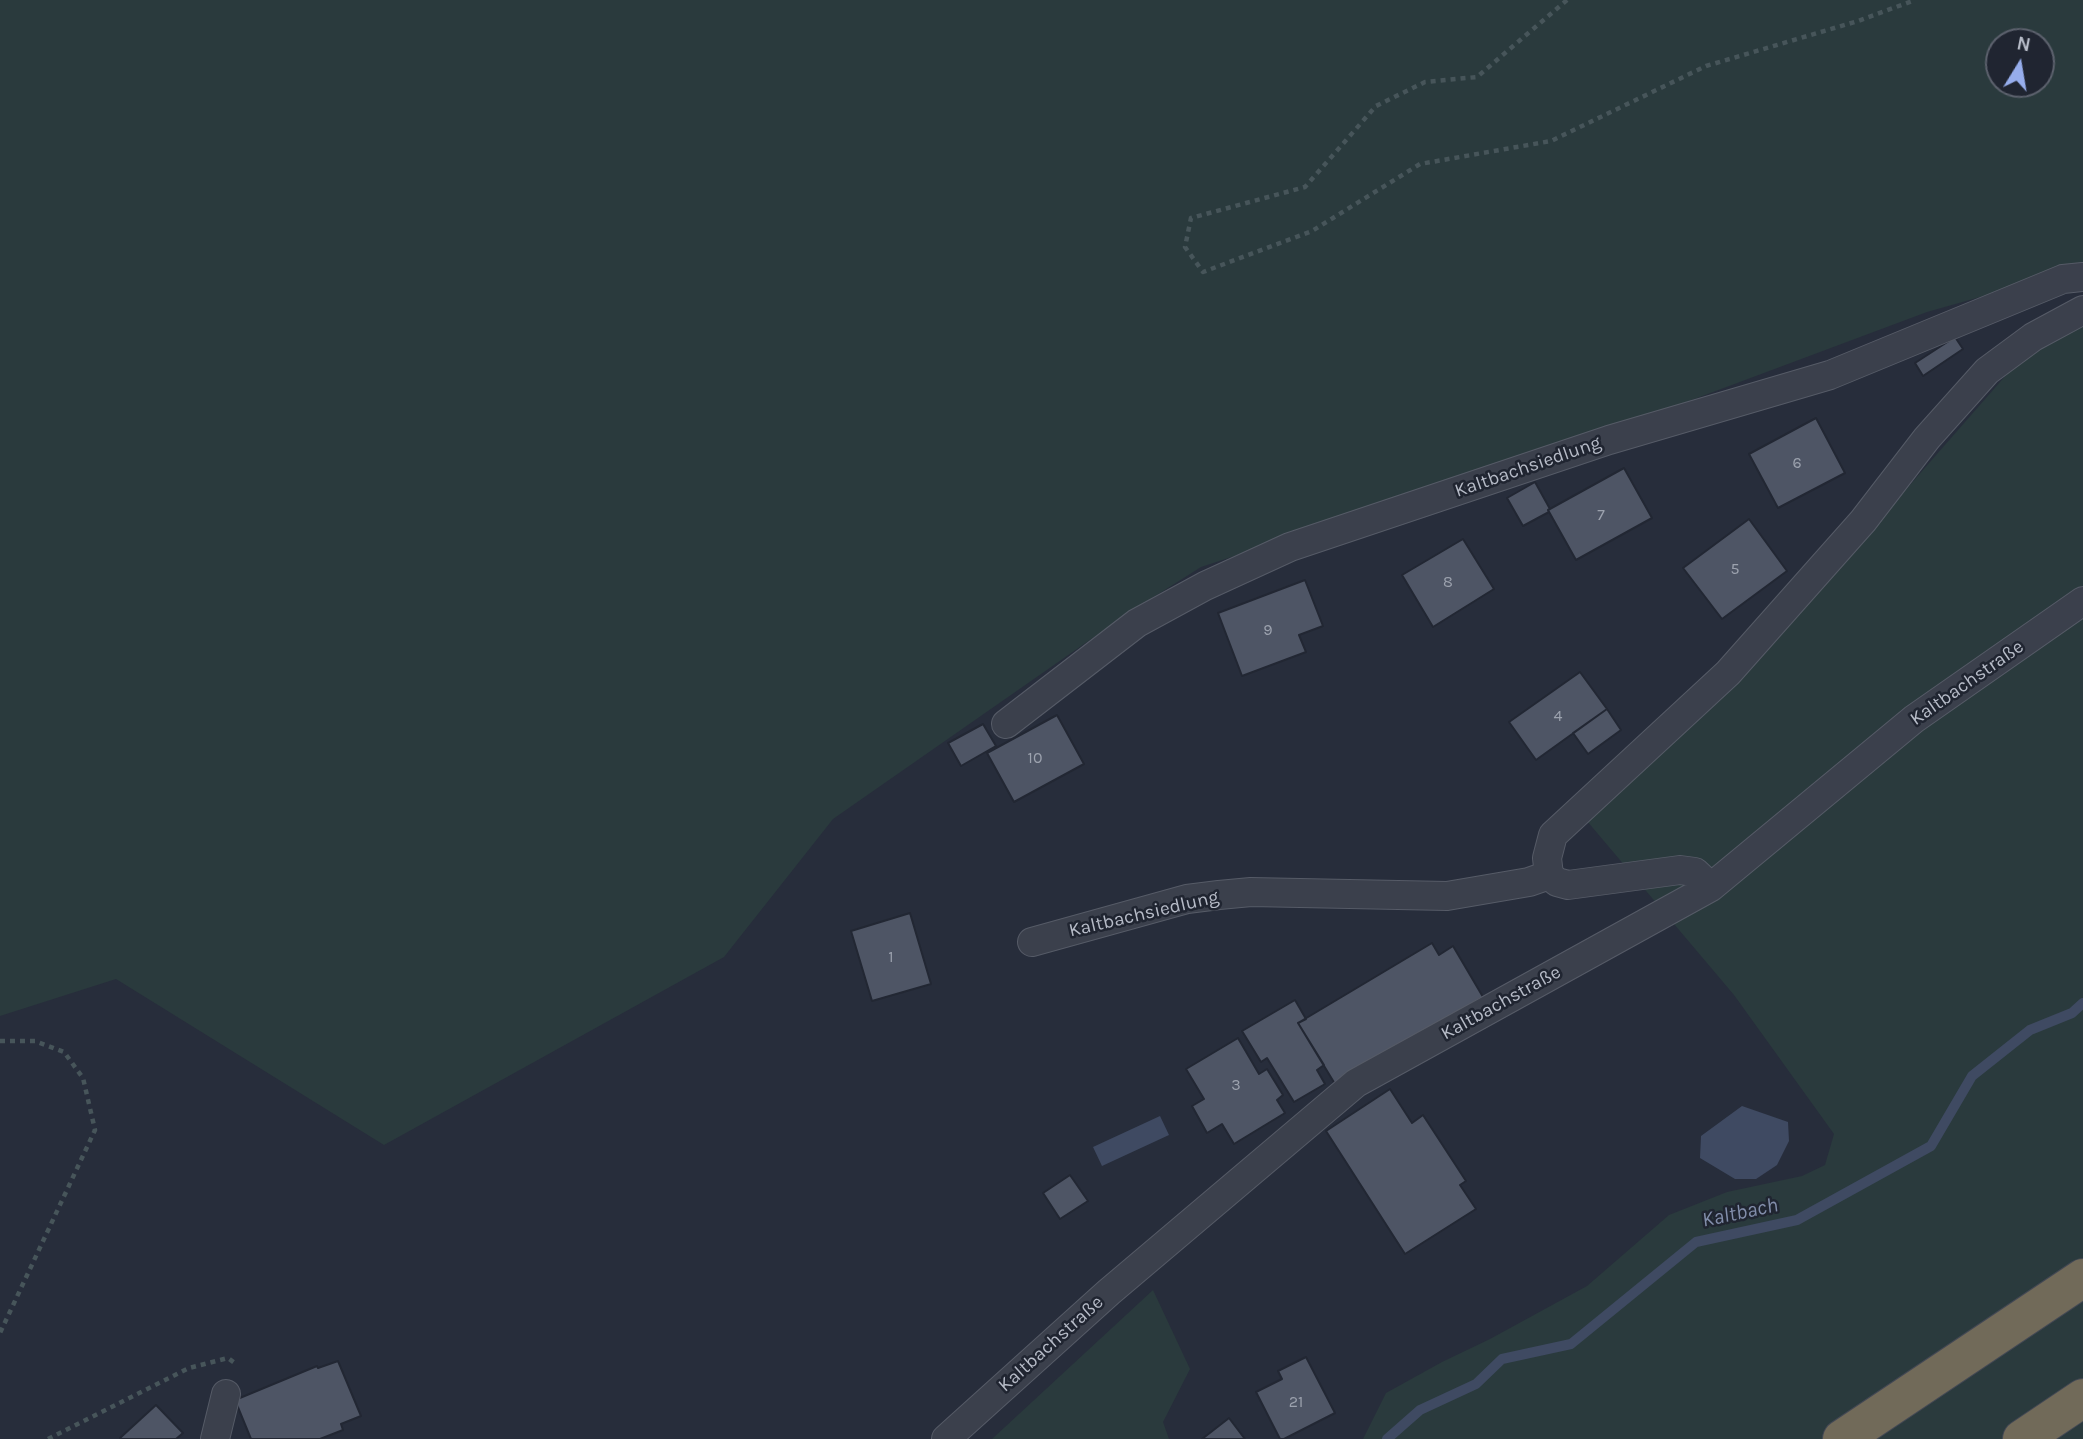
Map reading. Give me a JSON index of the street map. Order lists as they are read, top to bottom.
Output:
{
  "streets": {
    "street": ["Kaltbachsiedlung", "Kaltbachstraße"]
  },
  "water": ["Kaltbach"],
  "house_numbers": [
    "6",
    "7",
    "5",
    "8",
    "9",
    "4",
    "10",
    "1",
    "3",
    "21"
  ],
  "north": "top"
}
